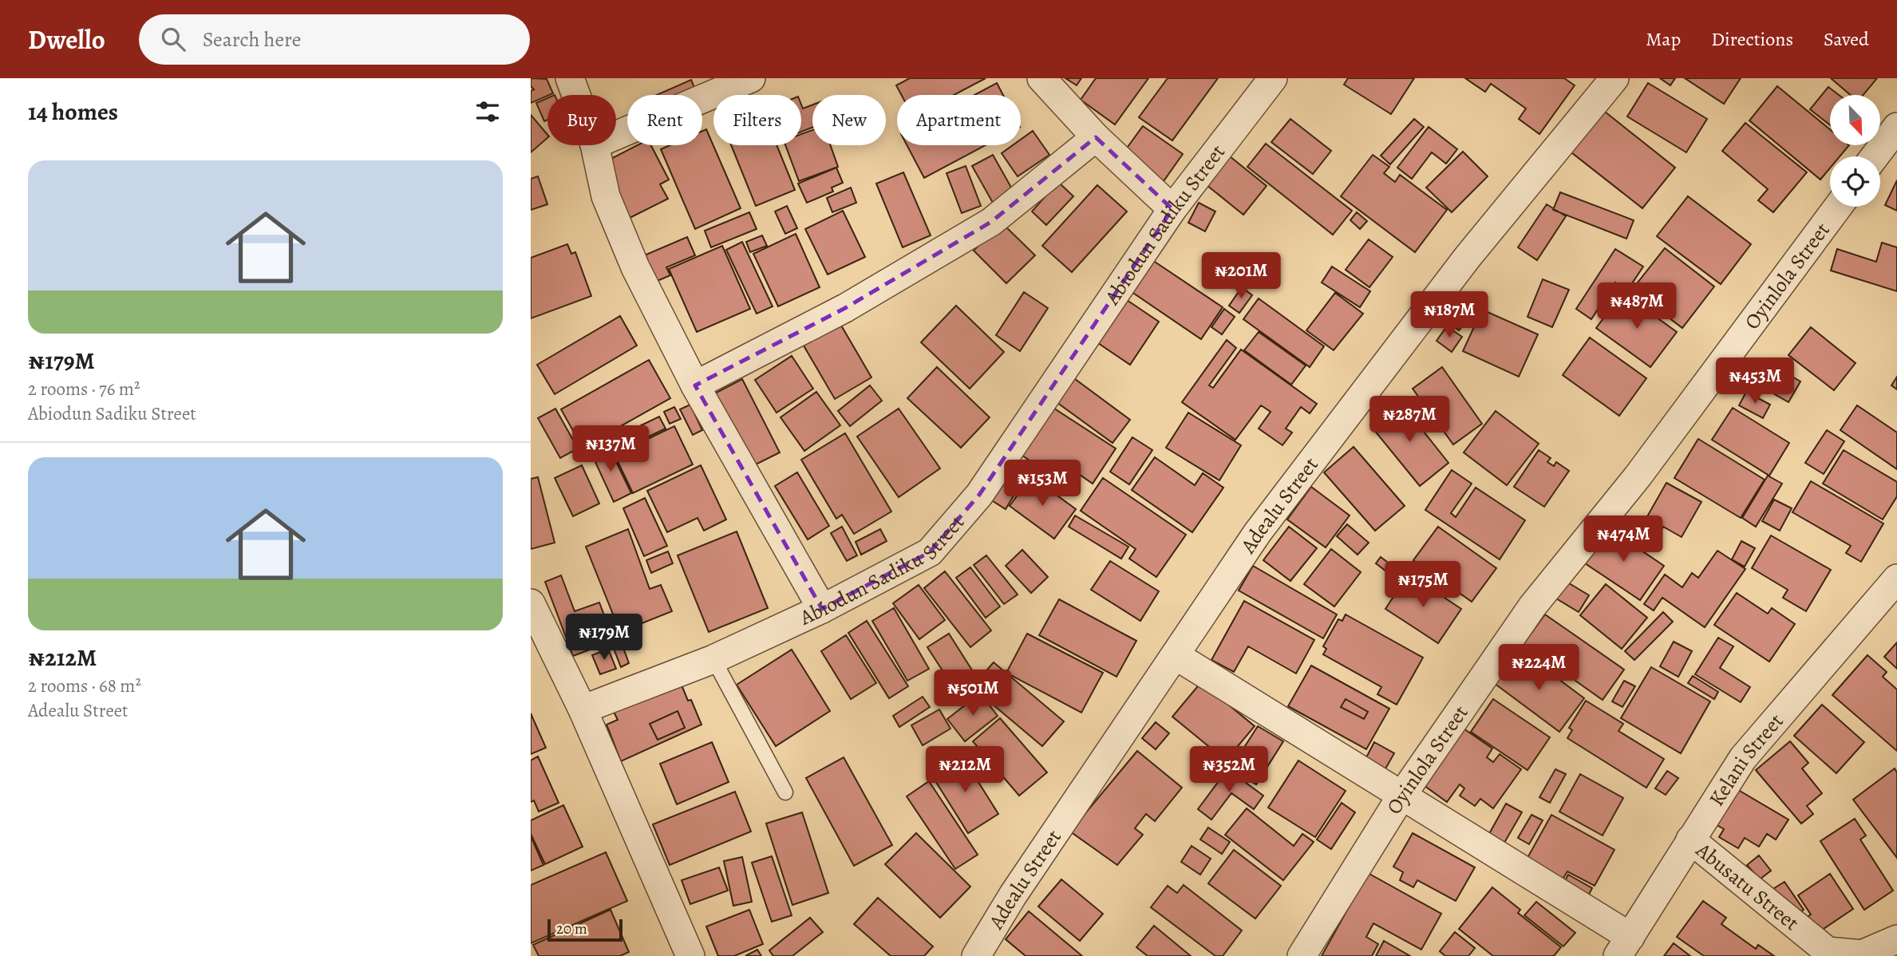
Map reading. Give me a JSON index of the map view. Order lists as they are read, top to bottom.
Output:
{
  "streets": {
    "street": [
      "Abiodun Sadiku Street",
      "Oyinlola Street",
      "Adealu Street",
      "Kelani Street",
      "Abusatu Street"
    ]
  },
  "crossings": [
    ["Kelani Street", "Abusatu Street"]
  ],
  "scale_bar": "20 m",
  "north": "bottom right",
  "page": {
    "header": "Dwello",
    "search": "Search here",
    "nav": ["Map", "Directions", "Saved"],
    "heading": "14 homes",
    "chip": [
      "Buy",
      "Rent",
      "Filters",
      "New",
      "Apartment"
    ],
    "list": [
      {
        "name": "₦179M",
        "note": "2 rooms · 76 m² · Abiodun Sadiku Street"
      },
      {
        "name": "₦212M",
        "note": "2 rooms · 68 m² · Adealu Street"
      }
    ],
    "price": [
      "₦201M",
      "₦487M",
      "₦187M",
      "₦453M",
      "₦287M",
      "₦137M",
      "₦153M",
      "₦474M",
      "₦175M",
      "₦179M",
      "₦224M",
      "₦501M",
      "₦212M",
      "₦352M"
    ],
    "scale": "20 m"
  }
}
